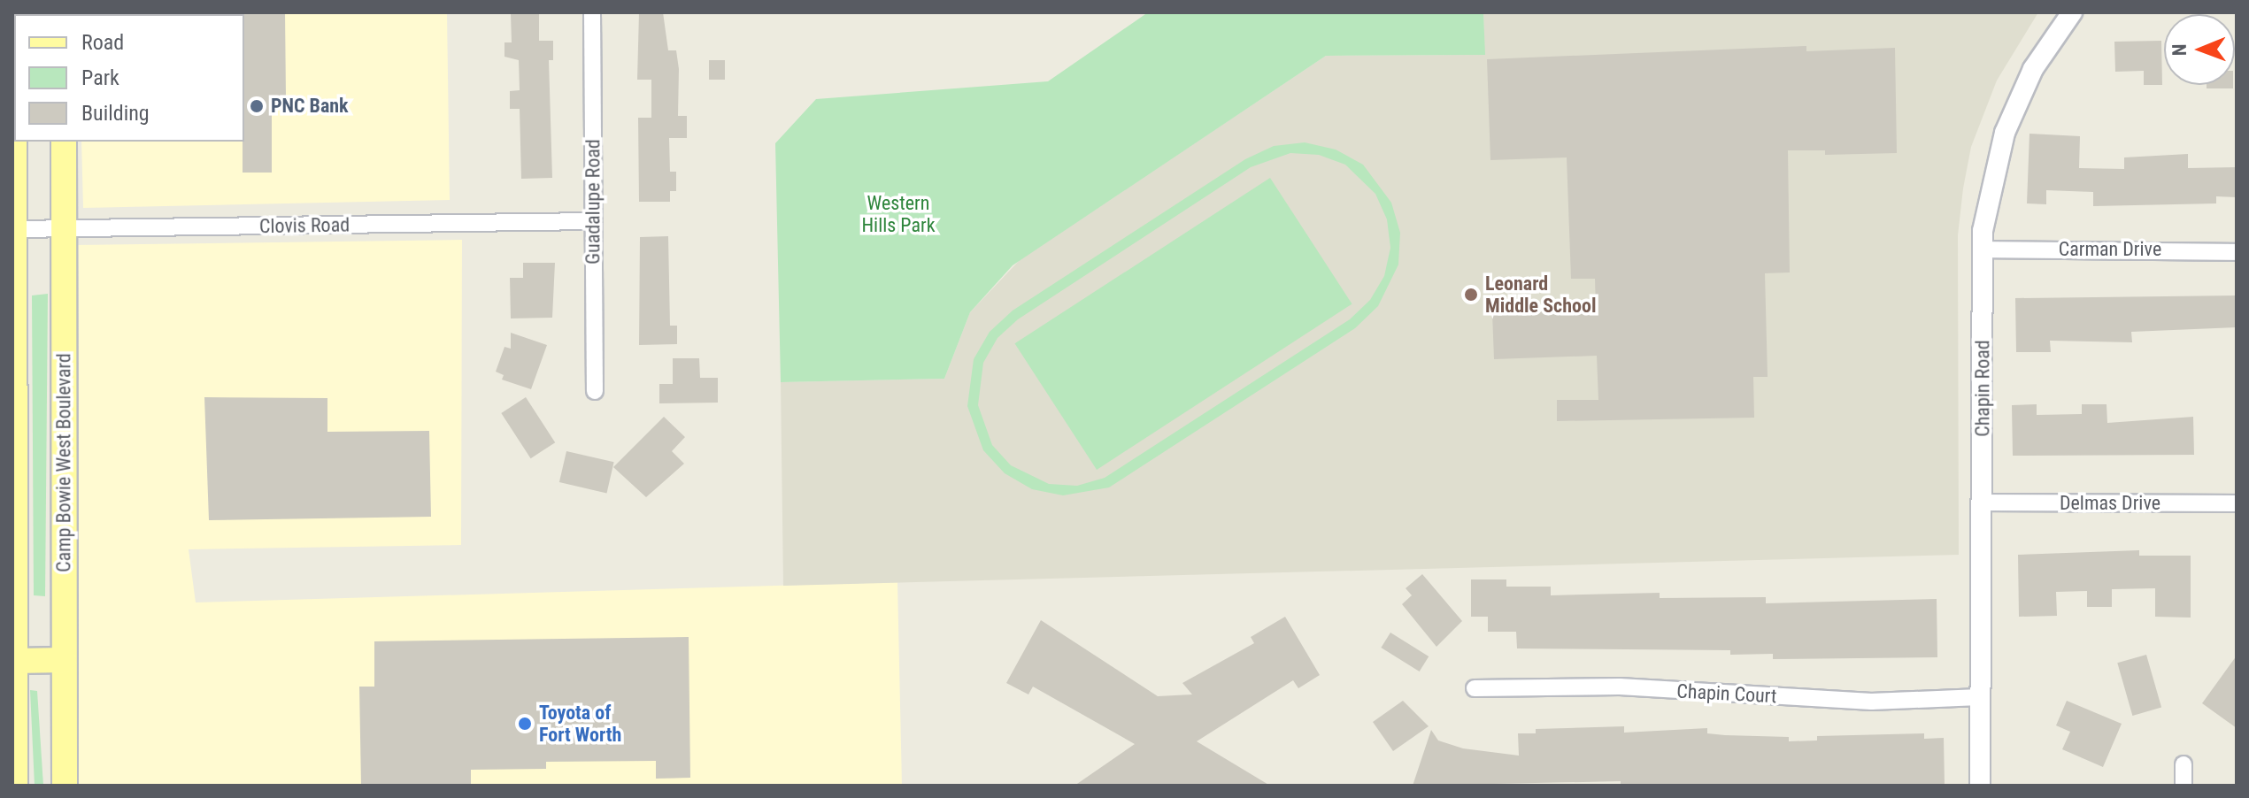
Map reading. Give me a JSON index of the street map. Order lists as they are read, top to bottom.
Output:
{
  "streets": {
    "main road": ["Camp Bowie West Boulevard"],
    "street": [
      "Guadalupe Road",
      "Clovis Road",
      "Carman Drive",
      "Chapin Road",
      "Delmas Drive",
      "Chapin Court"
    ]
  },
  "crossings": [
    ["Guadalupe Road", "Clovis Road"],
    ["Clovis Road", "Camp Bowie West Boulevard"],
    ["Carman Drive", "Chapin Road"],
    ["Chapin Road", "Delmas Drive"],
    ["Chapin Road", "Chapin Court"]
  ],
  "parks": ["Western Hills Park"],
  "places": ["PNC Bank", "Leonard Middle School", "Toyota of Fort Worth"],
  "legend": ["Road", "Park", "Building"],
  "north": "left"
}
